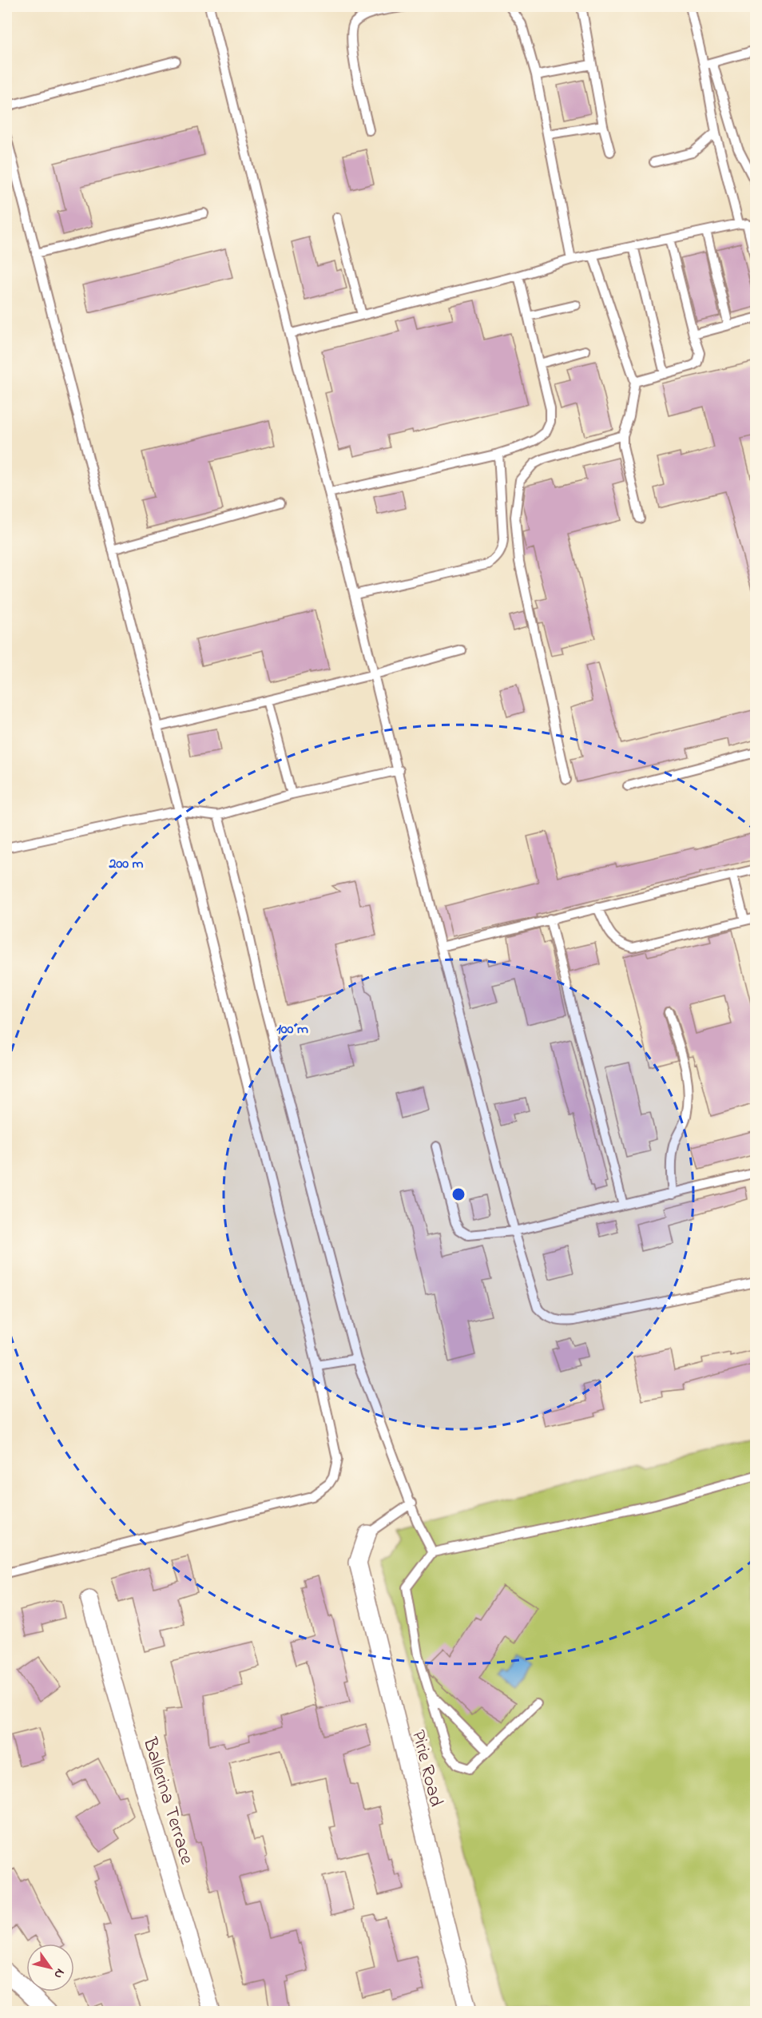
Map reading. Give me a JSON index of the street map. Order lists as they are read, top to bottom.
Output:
{
  "streets": {
    "street": ["Pirie Road", "Ballerina Terrace"]
  },
  "north": "bottom right",
  "rings": ["200 m", "100 m"]
}
